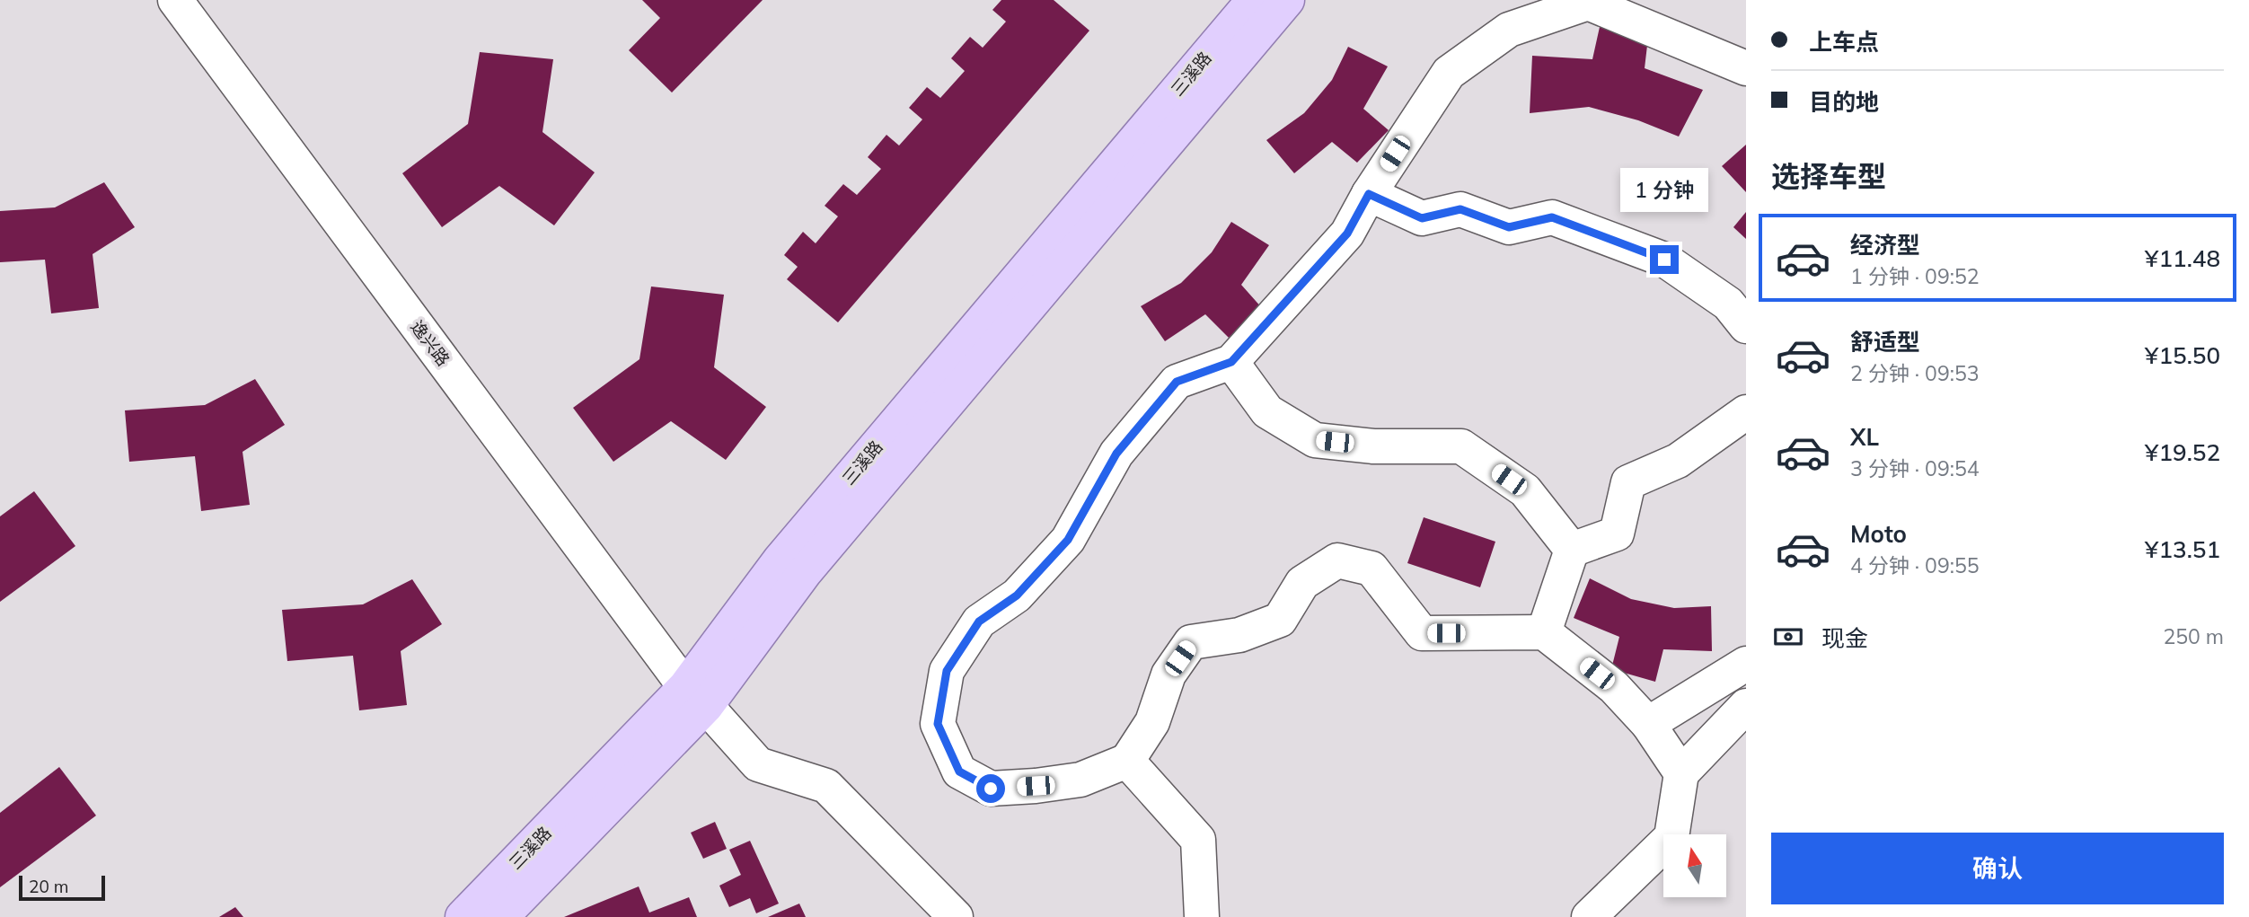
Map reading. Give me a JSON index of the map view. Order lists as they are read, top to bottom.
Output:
{
  "streets": {
    "main road": ["三溪路"],
    "street": ["逸兴路"]
  },
  "crossings": [
    ["三溪路", "逸兴路"]
  ],
  "scale_bar": "20 m",
  "north": "top",
  "page": {
    "banner": ["上车点", "目的地"],
    "heading": "选择车型",
    "bubble": "1 分钟",
    "list": [
      {
        "name": "经济型",
        "note": "1 分钟 · 09:52",
        "value": "¥11.48"
      },
      {
        "name": "舒适型",
        "note": "2 分钟 · 09:53",
        "value": "¥15.50"
      },
      {
        "name": "XL",
        "note": "3 分钟 · 09:54",
        "value": "¥19.52"
      },
      {
        "name": "Moto",
        "note": "4 分钟 · 09:55",
        "value": "¥13.51"
      }
    ],
    "pay": ["现金", "250 m"],
    "buttons": "确认",
    "scale": "20 m"
  }
}
